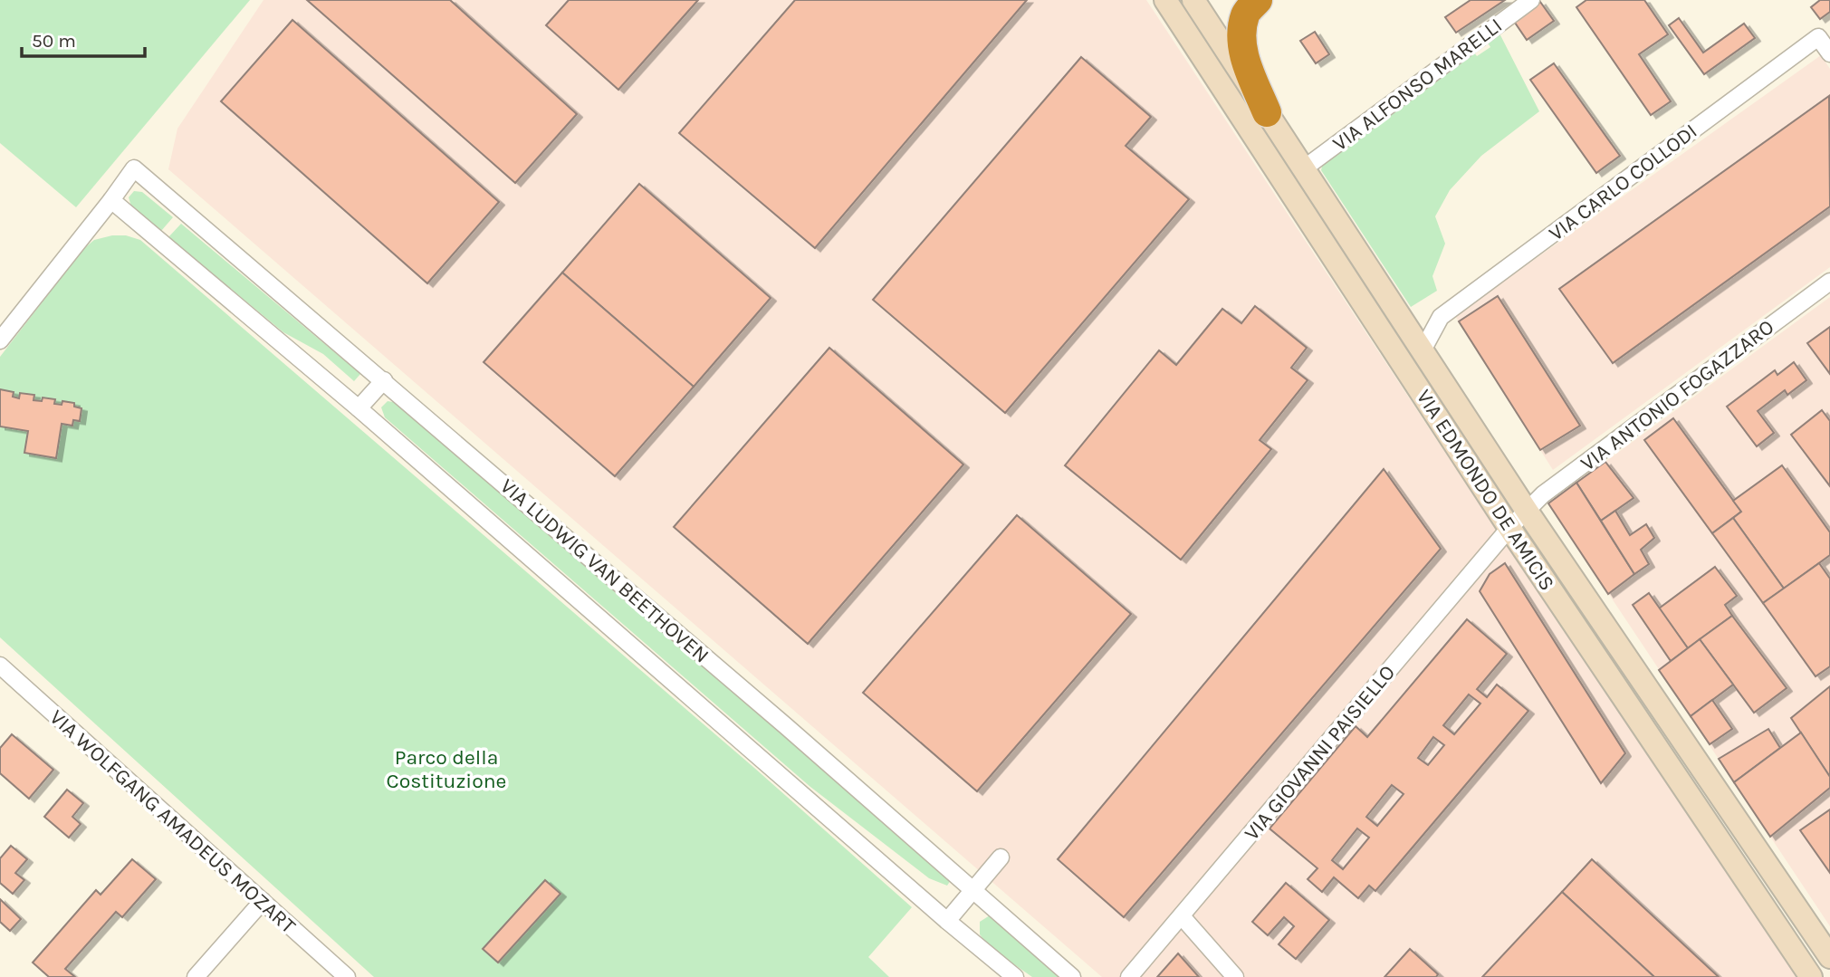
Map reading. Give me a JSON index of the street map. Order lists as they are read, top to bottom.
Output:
{
  "streets": {
    "main road": ["VIA EDMONDO DE AMICIS"],
    "street": [
      "VIA ALFONSO MARELLI",
      "VIA CARLO COLLODI",
      "VIA ANTONIO FOGAZZARO",
      "VIA LUDWIG VAN BEETHOVEN",
      "VIA GIOVANNI PAISIELLO",
      "VIA WOLFGANG AMADEUS MOZART"
    ]
  },
  "crossings": [
    ["VIA ALFONSO MARELLI", "VIA EDMONDO DE AMICIS"],
    ["VIA CARLO COLLODI", "VIA EDMONDO DE AMICIS"],
    ["VIA ANTONIO FOGAZZARO", "VIA EDMONDO DE AMICIS"],
    ["VIA ANTONIO FOGAZZARO", "VIA GIOVANNI PAISIELLO"],
    ["VIA EDMONDO DE AMICIS", "VIA GIOVANNI PAISIELLO"]
  ],
  "parks": ["Parco della Costituzione"],
  "scale_bar": "50 m"
}
